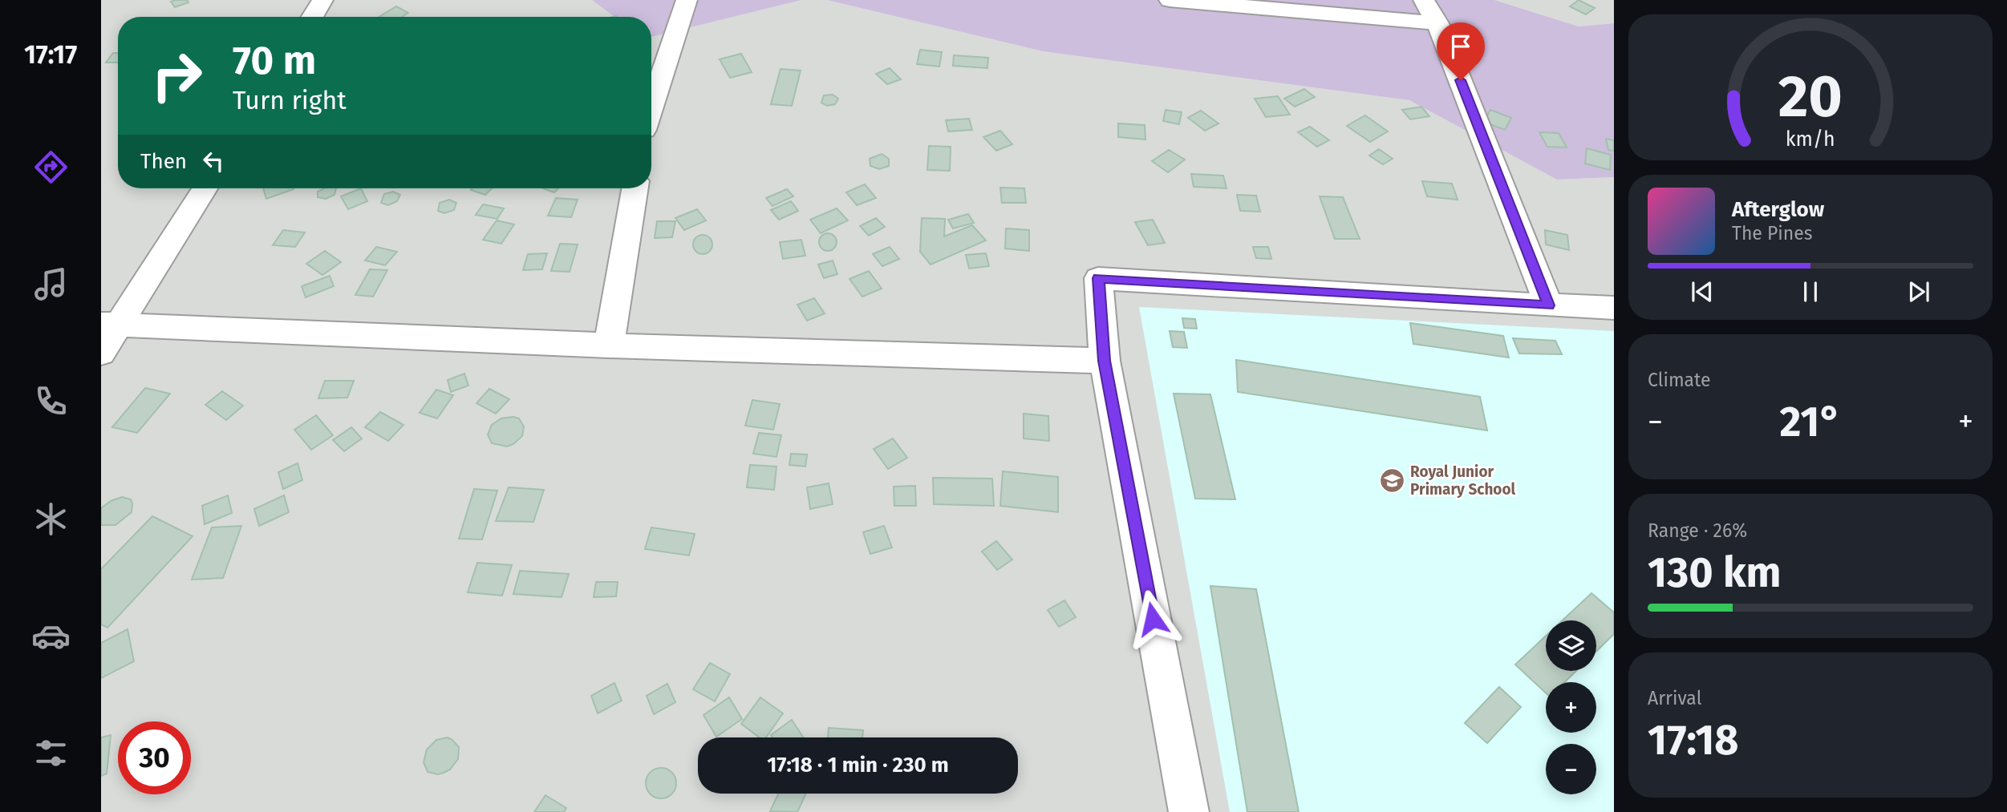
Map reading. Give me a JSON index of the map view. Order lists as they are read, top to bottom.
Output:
{
  "places": {
    "school or university": ["Royal Junior Primary School"]
  },
  "page": {
    "tabs": "17:17",
    "turn": ["70 m", "Turn right"],
    "then": "Then",
    "song": ["Afterglow", "The Pines"],
    "tile": [
      "Climate",
      ["Range · 26%", "130 km"],
      ["Arrival", "17:18"]
    ],
    "heat": ["−", "21°", "+"],
    "map_buttons": ["+", "−"],
    "limit": "30",
    "trip": "17:18 · 1 min · 230 m",
    "gauge": ["20", "km/h"]
  }
}
